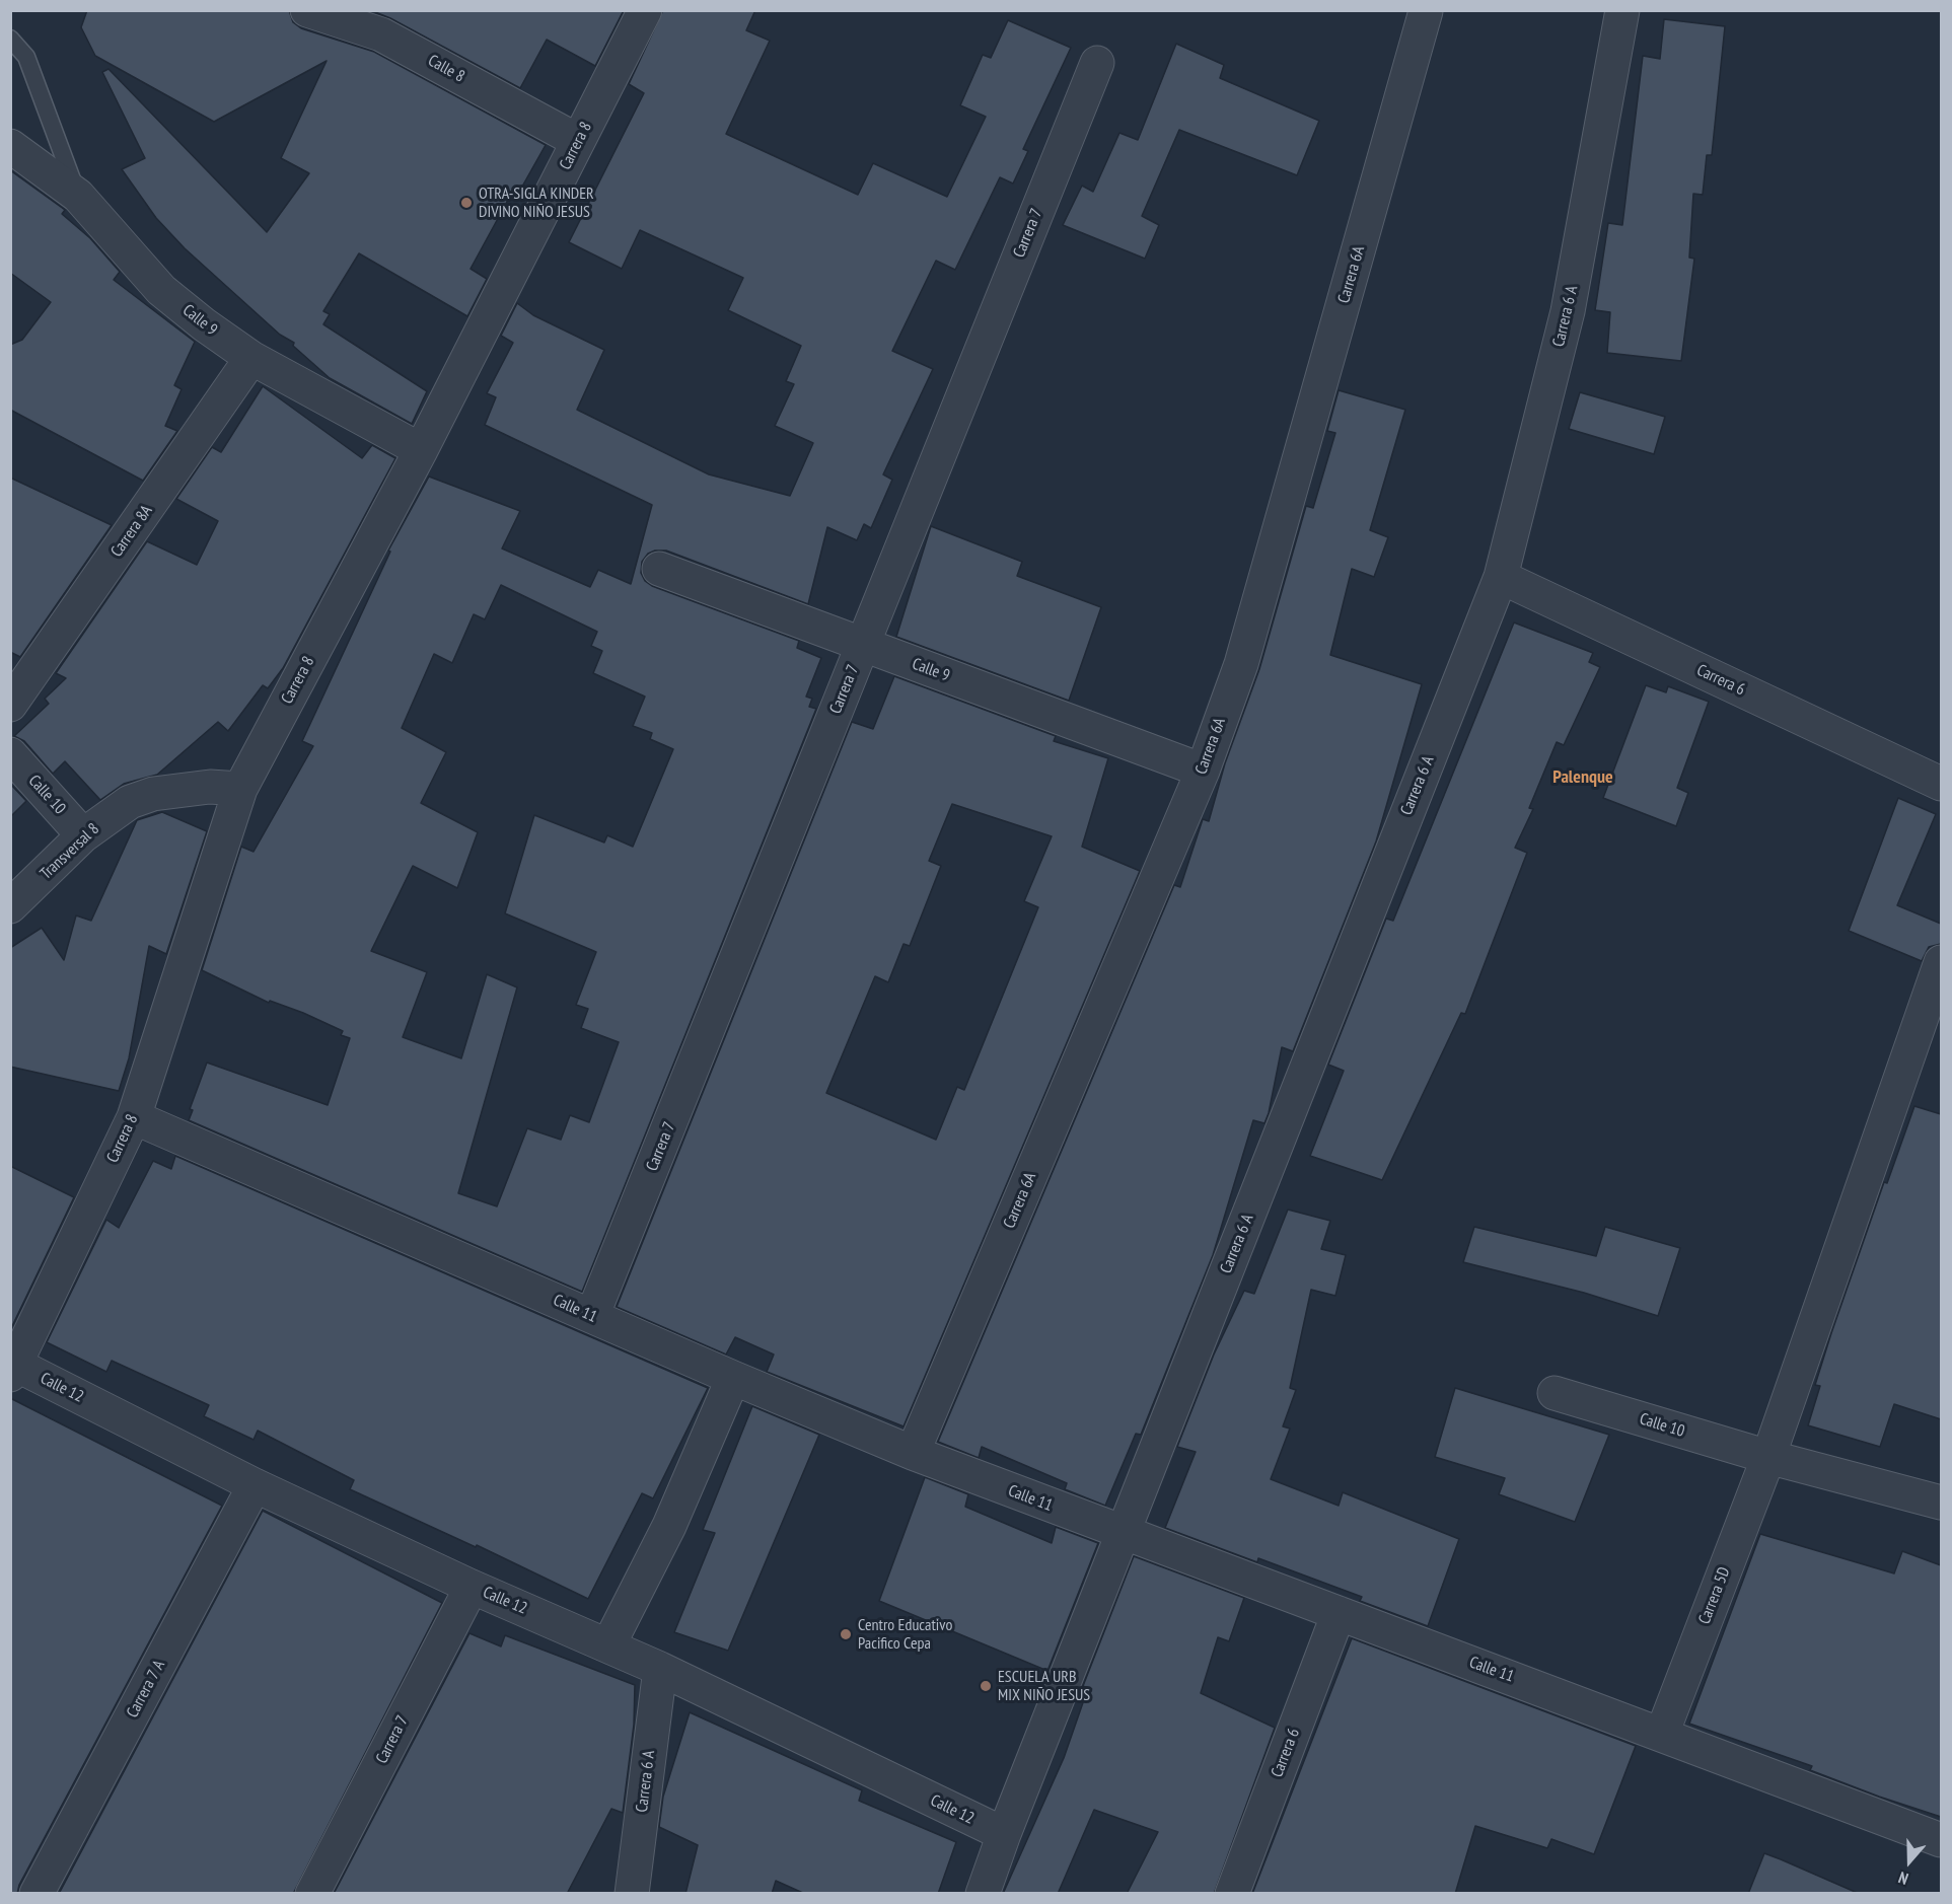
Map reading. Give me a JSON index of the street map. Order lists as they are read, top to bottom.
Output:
{
  "streets": {
    "street": [
      "Calle 8",
      "Carrera 8",
      "Carrera 7",
      "Carrera 6A",
      "Carrera 6 A",
      "Calle 9",
      "Carrera 8A",
      "Carrera 6",
      "Calle 10",
      "Transversal 8",
      "Calle 11",
      "Calle 12",
      "Carrera 5D",
      "Carrera 7 A"
    ]
  },
  "crossings": [
    ["Calle 8", "Carrera 8"],
    ["Carrera 8", "Calle 9"],
    ["Carrera 8", "Transversal 8"],
    ["Carrera 8", "Calle 11"],
    ["Carrera 8", "Calle 12"],
    ["Carrera 7", "Calle 9"],
    ["Carrera 7", "Calle 11"],
    ["Carrera 7", "Calle 12"],
    ["Carrera 6A", "Calle 9"],
    ["Carrera 6A", "Calle 11"],
    ["Carrera 6 A", "Carrera 6"],
    ["Carrera 6 A", "Calle 11"],
    ["Carrera 6 A", "Calle 12"],
    ["Calle 9", "Carrera 8A"],
    ["Carrera 6", "Calle 11"],
    ["Calle 10", "Transversal 8"],
    ["Calle 10", "Carrera 5D"],
    ["Calle 11", "Carrera 5D"],
    ["Calle 12", "Carrera 7 A"]
  ],
  "districts": ["Palenque"],
  "places": ["OTRA-SIGLA KINDER DIVINO NIÑO JESUS", "Centro Educativo Pacifico Cepa", "ESCUELA URB MIX NIÑO JESUS"],
  "north": "bottom"
}
